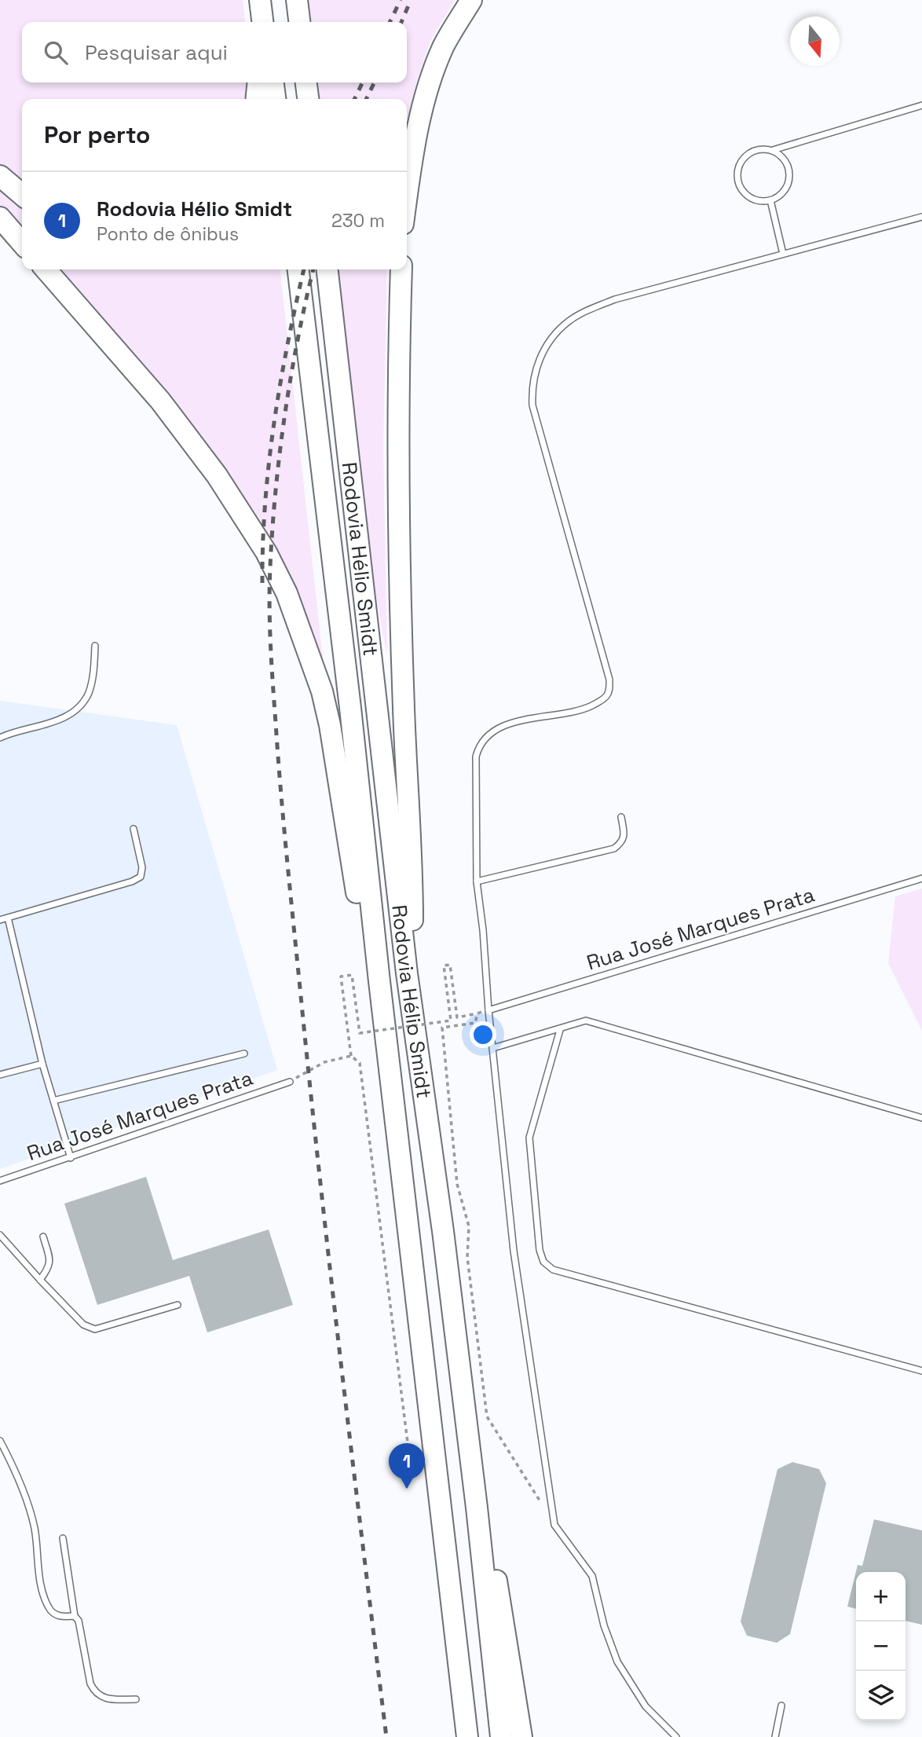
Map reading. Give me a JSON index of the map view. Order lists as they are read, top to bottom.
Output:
{
  "streets": {
    "highway": ["Rodovia Hélio Smidt"],
    "lane": ["Rua José Marques Prata"]
  },
  "north": "bottom",
  "page": {
    "search": "Pesquisar aqui",
    "heading": "Por perto",
    "list": [
      {
        "mark": "1",
        "name": "Rodovia Hélio Smidt",
        "note": "Ponto de ônibus",
        "value": "230 m"
      }
    ],
    "pins": "1",
    "map_buttons": ["+", "−"]
  }
}
